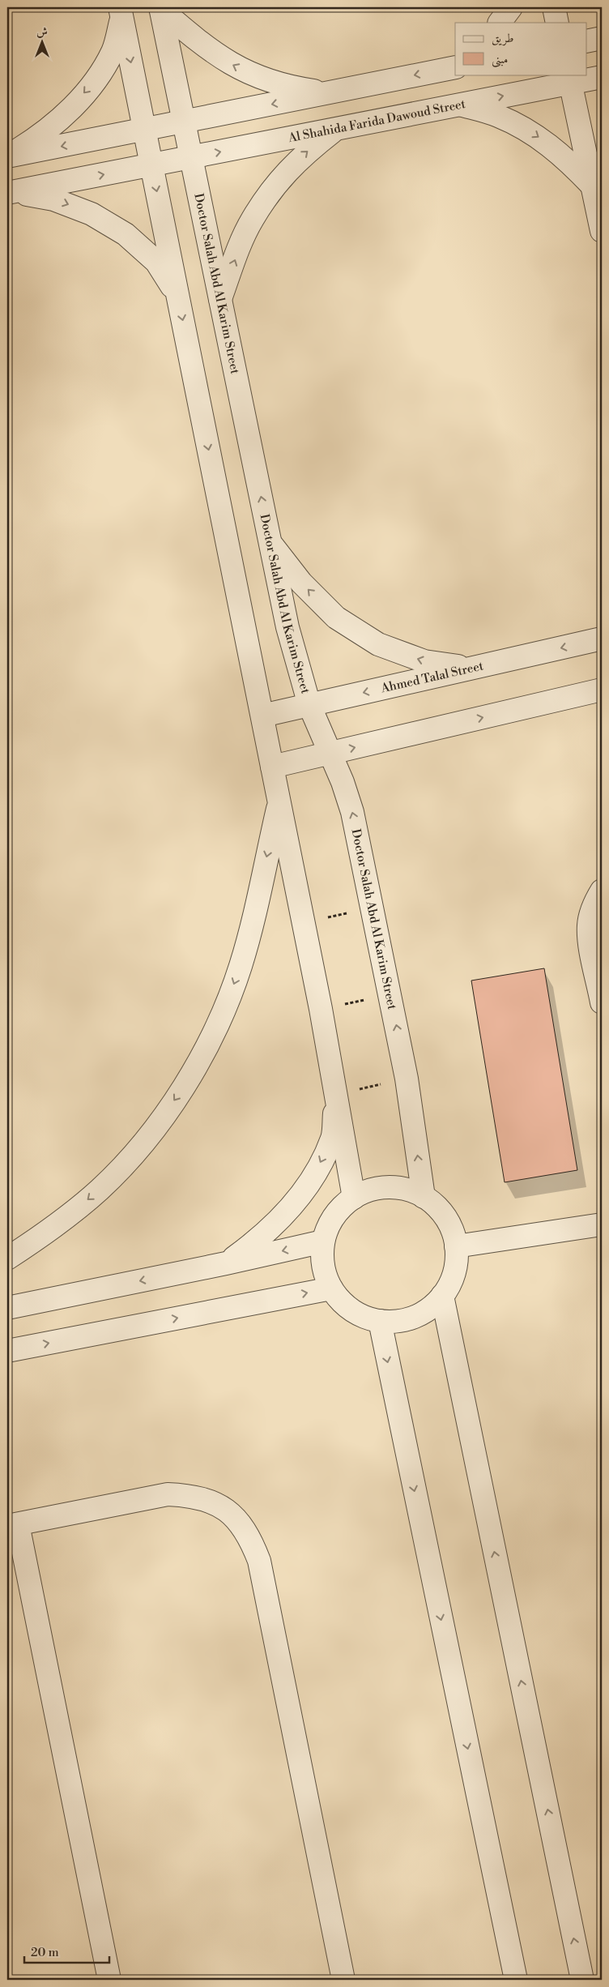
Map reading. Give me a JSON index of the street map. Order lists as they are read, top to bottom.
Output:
{
  "streets": {
    "street": ["Al Shahida Farida Dawoud Street", "Doctor Salah Abd Al Karim Street", "Ahmed Talal Street"]
  },
  "crossings": [
    ["Al Shahida Farida Dawoud Street", "Doctor Salah Abd Al Karim Street"],
    ["Doctor Salah Abd Al Karim Street", "Ahmed Talal Street"]
  ],
  "legend": ["طريق", "مبنى"],
  "scale_bar": "20 m",
  "north": "top"
}
